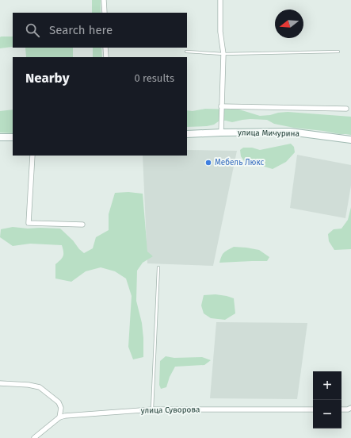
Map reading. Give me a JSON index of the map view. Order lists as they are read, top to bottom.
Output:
{
  "streets": {
    "main road": ["улица Мичурина"],
    "street": ["улица Суворова"]
  },
  "places": ["Мебель Люкс"],
  "north": "left",
  "page": {
    "search": "Search here",
    "heading": ["Nearby", "0 results"],
    "map_buttons": ["+", "−"]
  }
}
